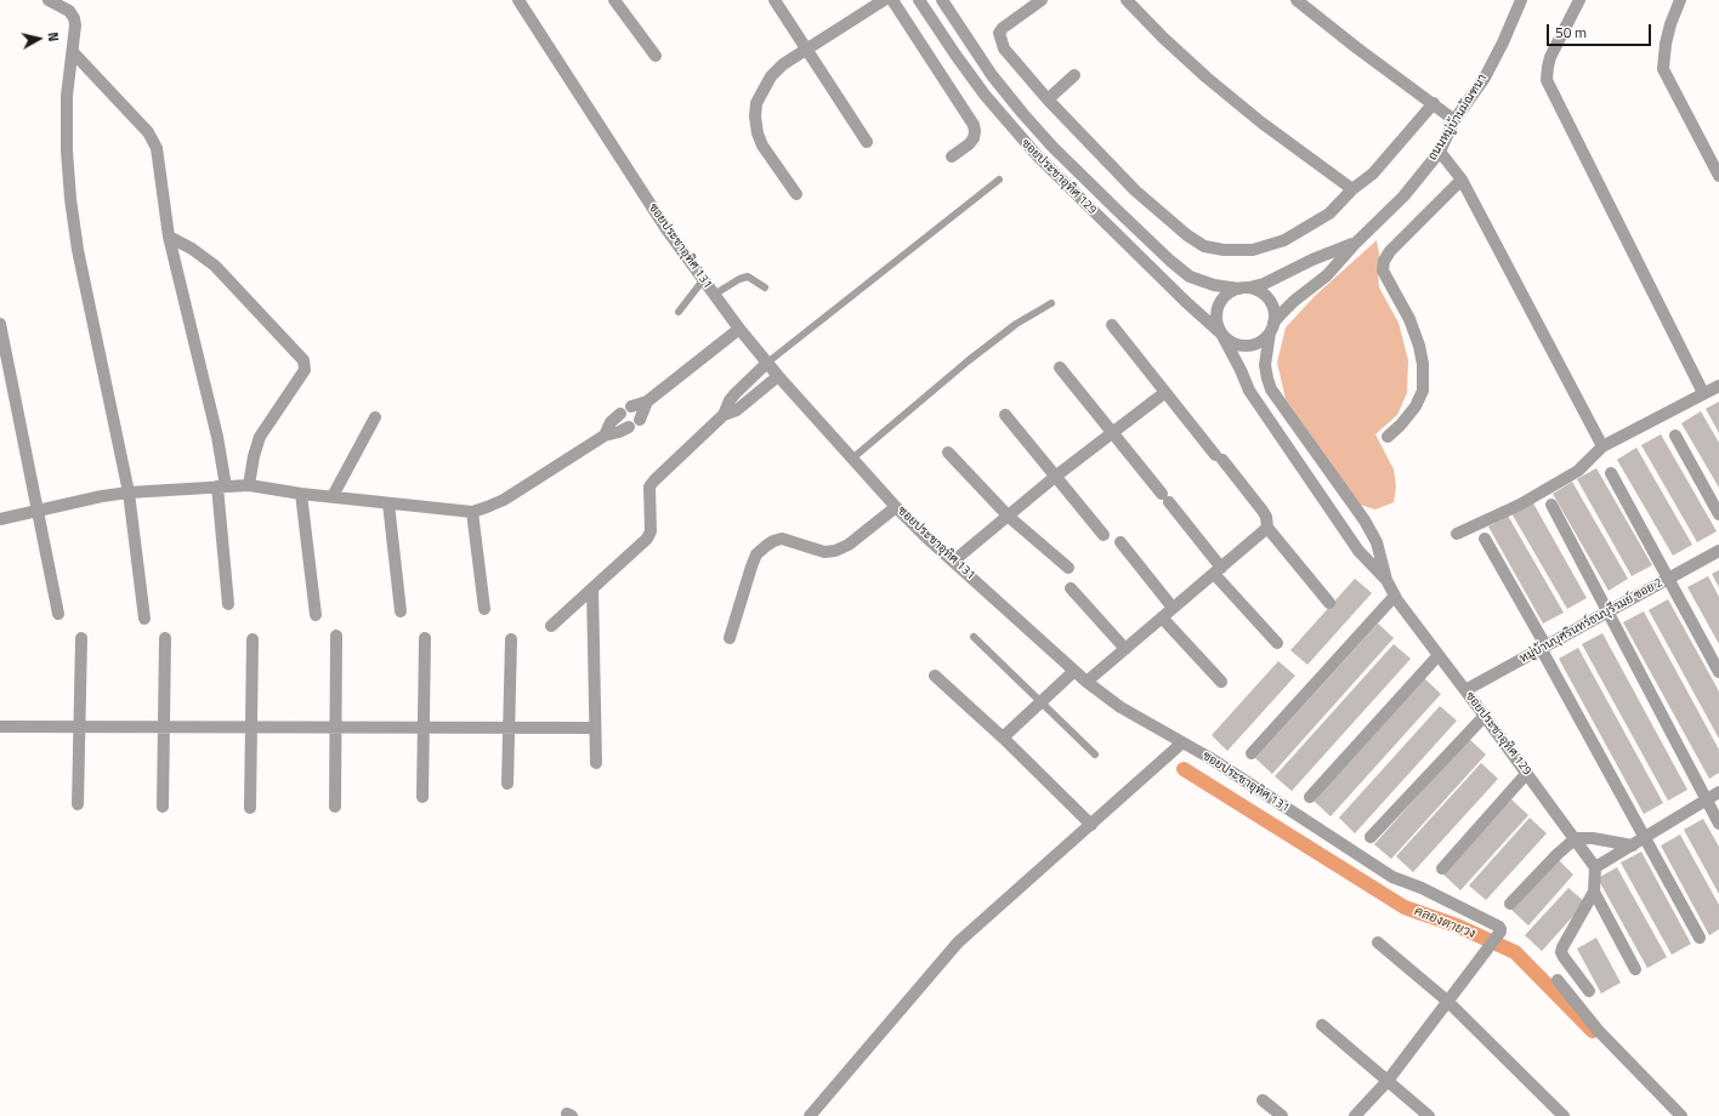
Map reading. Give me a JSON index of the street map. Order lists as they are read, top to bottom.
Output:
{
  "streets": {
    "street": [
      "ถนนหมู่บ้านมัณฑนา",
      "ซอยประชาอุทิศ 129",
      "ซอยประชาอุทิศ 131",
      "หมู่บ้านบุศรินทร์ธนบุรีรมย์ ซอย 2"
    ]
  },
  "crossings": [
    ["ถนนหมู่บ้านมัณฑนา", "ซอยประชาอุทิศ 129"],
    ["ซอยประชาอุทิศ 129", "หมู่บ้านบุศรินทร์ธนบุรีรมย์ ซอย 2"]
  ],
  "water": ["คลองตายวง"],
  "scale_bar": "50 m",
  "north": "right"
}
